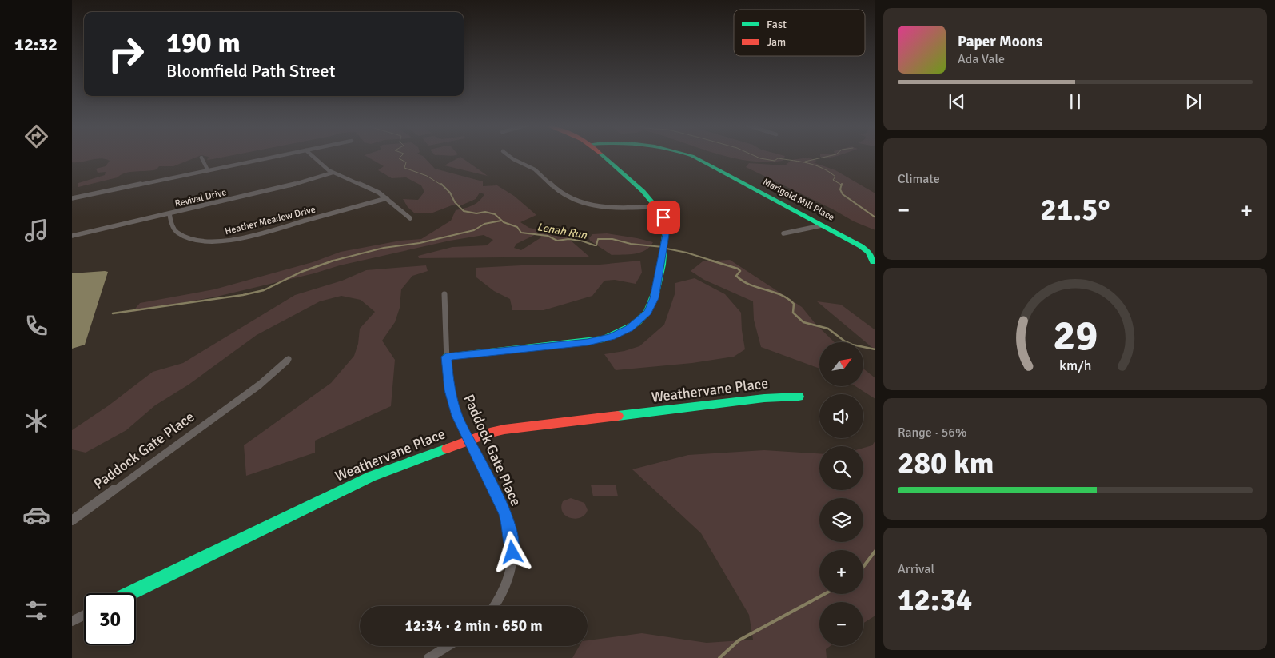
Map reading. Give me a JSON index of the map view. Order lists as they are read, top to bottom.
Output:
{
  "streets": {
    "street": [
      "Revival Drive",
      "Marigold Mill Place",
      "Heather Meadow Drive",
      "Weathervane Place",
      "Paddock Gate Place"
    ]
  },
  "crossings": [
    ["Revival Drive", "Heather Meadow Drive"],
    ["Weathervane Place", "Paddock Gate Place"]
  ],
  "water": ["Lenah Run"],
  "legend": ["Fast", "Jam"],
  "north": "top right",
  "page": {
    "tabs": "12:32",
    "turn": ["190 m", "Bloomfield Path Street"],
    "song": ["Paper Moons", "Ada Vale"],
    "tile": [
      "Climate",
      ["Range · 56%", "280 km"],
      ["Arrival", "12:34"]
    ],
    "heat": ["−", "21.5°", "+"],
    "map_buttons": ["+", "−"],
    "limit": "30",
    "trip": "12:34 · 2 min · 650 m",
    "gauge": ["29", "km/h"]
  }
}
